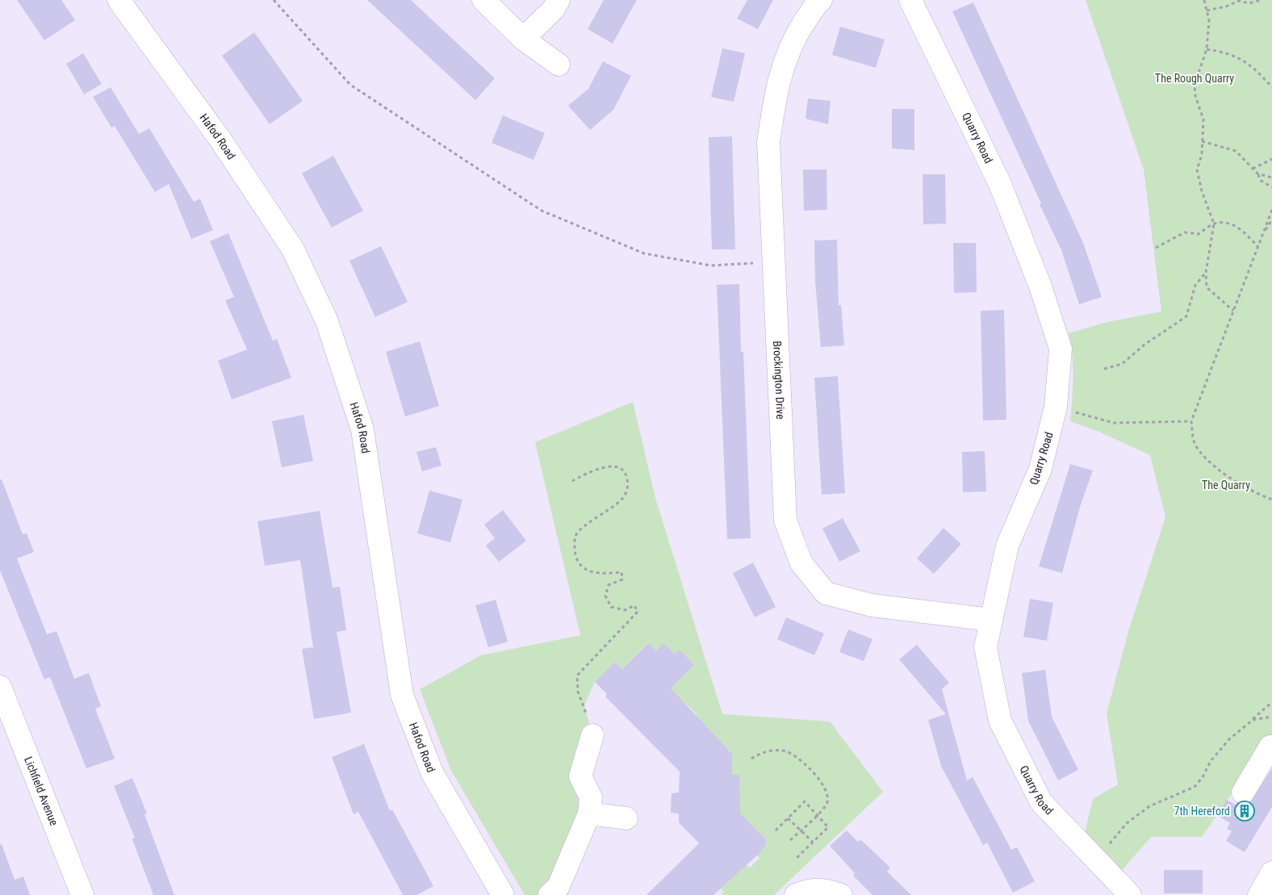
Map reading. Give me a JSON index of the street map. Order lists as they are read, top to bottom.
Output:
{
  "streets": {
    "street": [
      "Hafod Road",
      "Quarry Road",
      "Brockington Drive",
      "Lichfield Avenue"
    ]
  },
  "crossings": [
    ["Quarry Road", "Brockington Drive"]
  ],
  "parks": ["The Rough Quarry", "The Quarry"],
  "places": {
    "building": ["7th Hereford"]
  }
}
